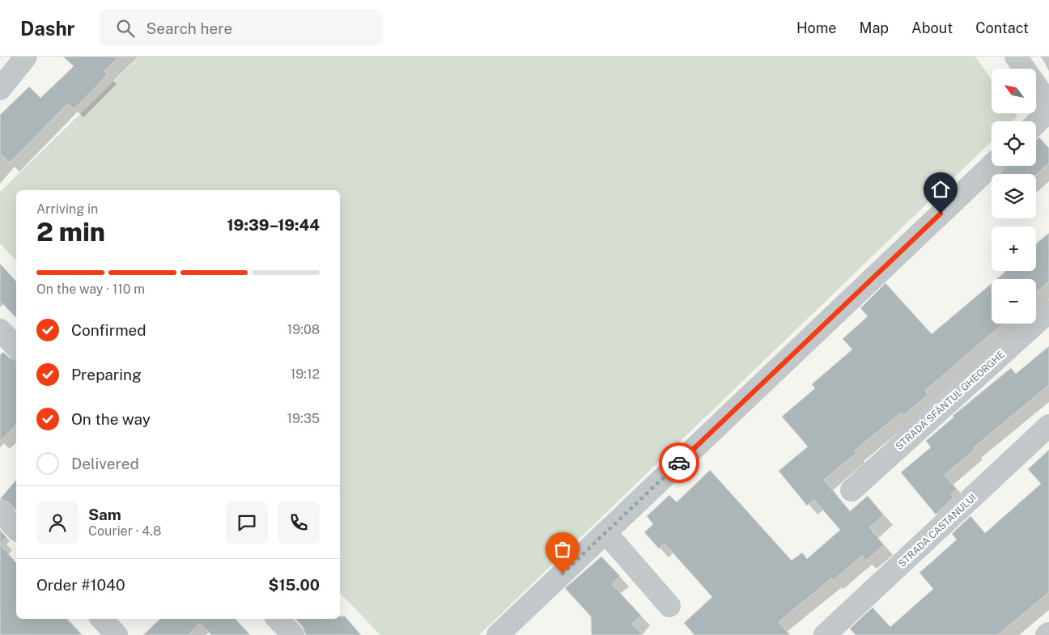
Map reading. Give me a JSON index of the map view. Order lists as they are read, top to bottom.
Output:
{
  "streets": {
    "street": ["STRADA SFÂNTUL GHEORGHE", "STRADA CASTANULUI"]
  },
  "north": "top left",
  "page": {
    "header": "Dashr",
    "search": "Search here",
    "nav": [
      "Home",
      "Map",
      "About",
      "Contact"
    ],
    "map_buttons": ["+", "−"],
    "heading": ["2 min", "Arriving in", "19:39–19:44"],
    "panel": [
      "Sam",
      "Courier · 4.8",
      "Order #1040",
      "$15.00"
    ],
    "bar": "On the way · 110 m",
    "list": [
      ["Confirmed", "19:08"],
      ["Preparing", "19:12"],
      ["On the way", "19:35"],
      "Delivered"
    ]
  }
}
